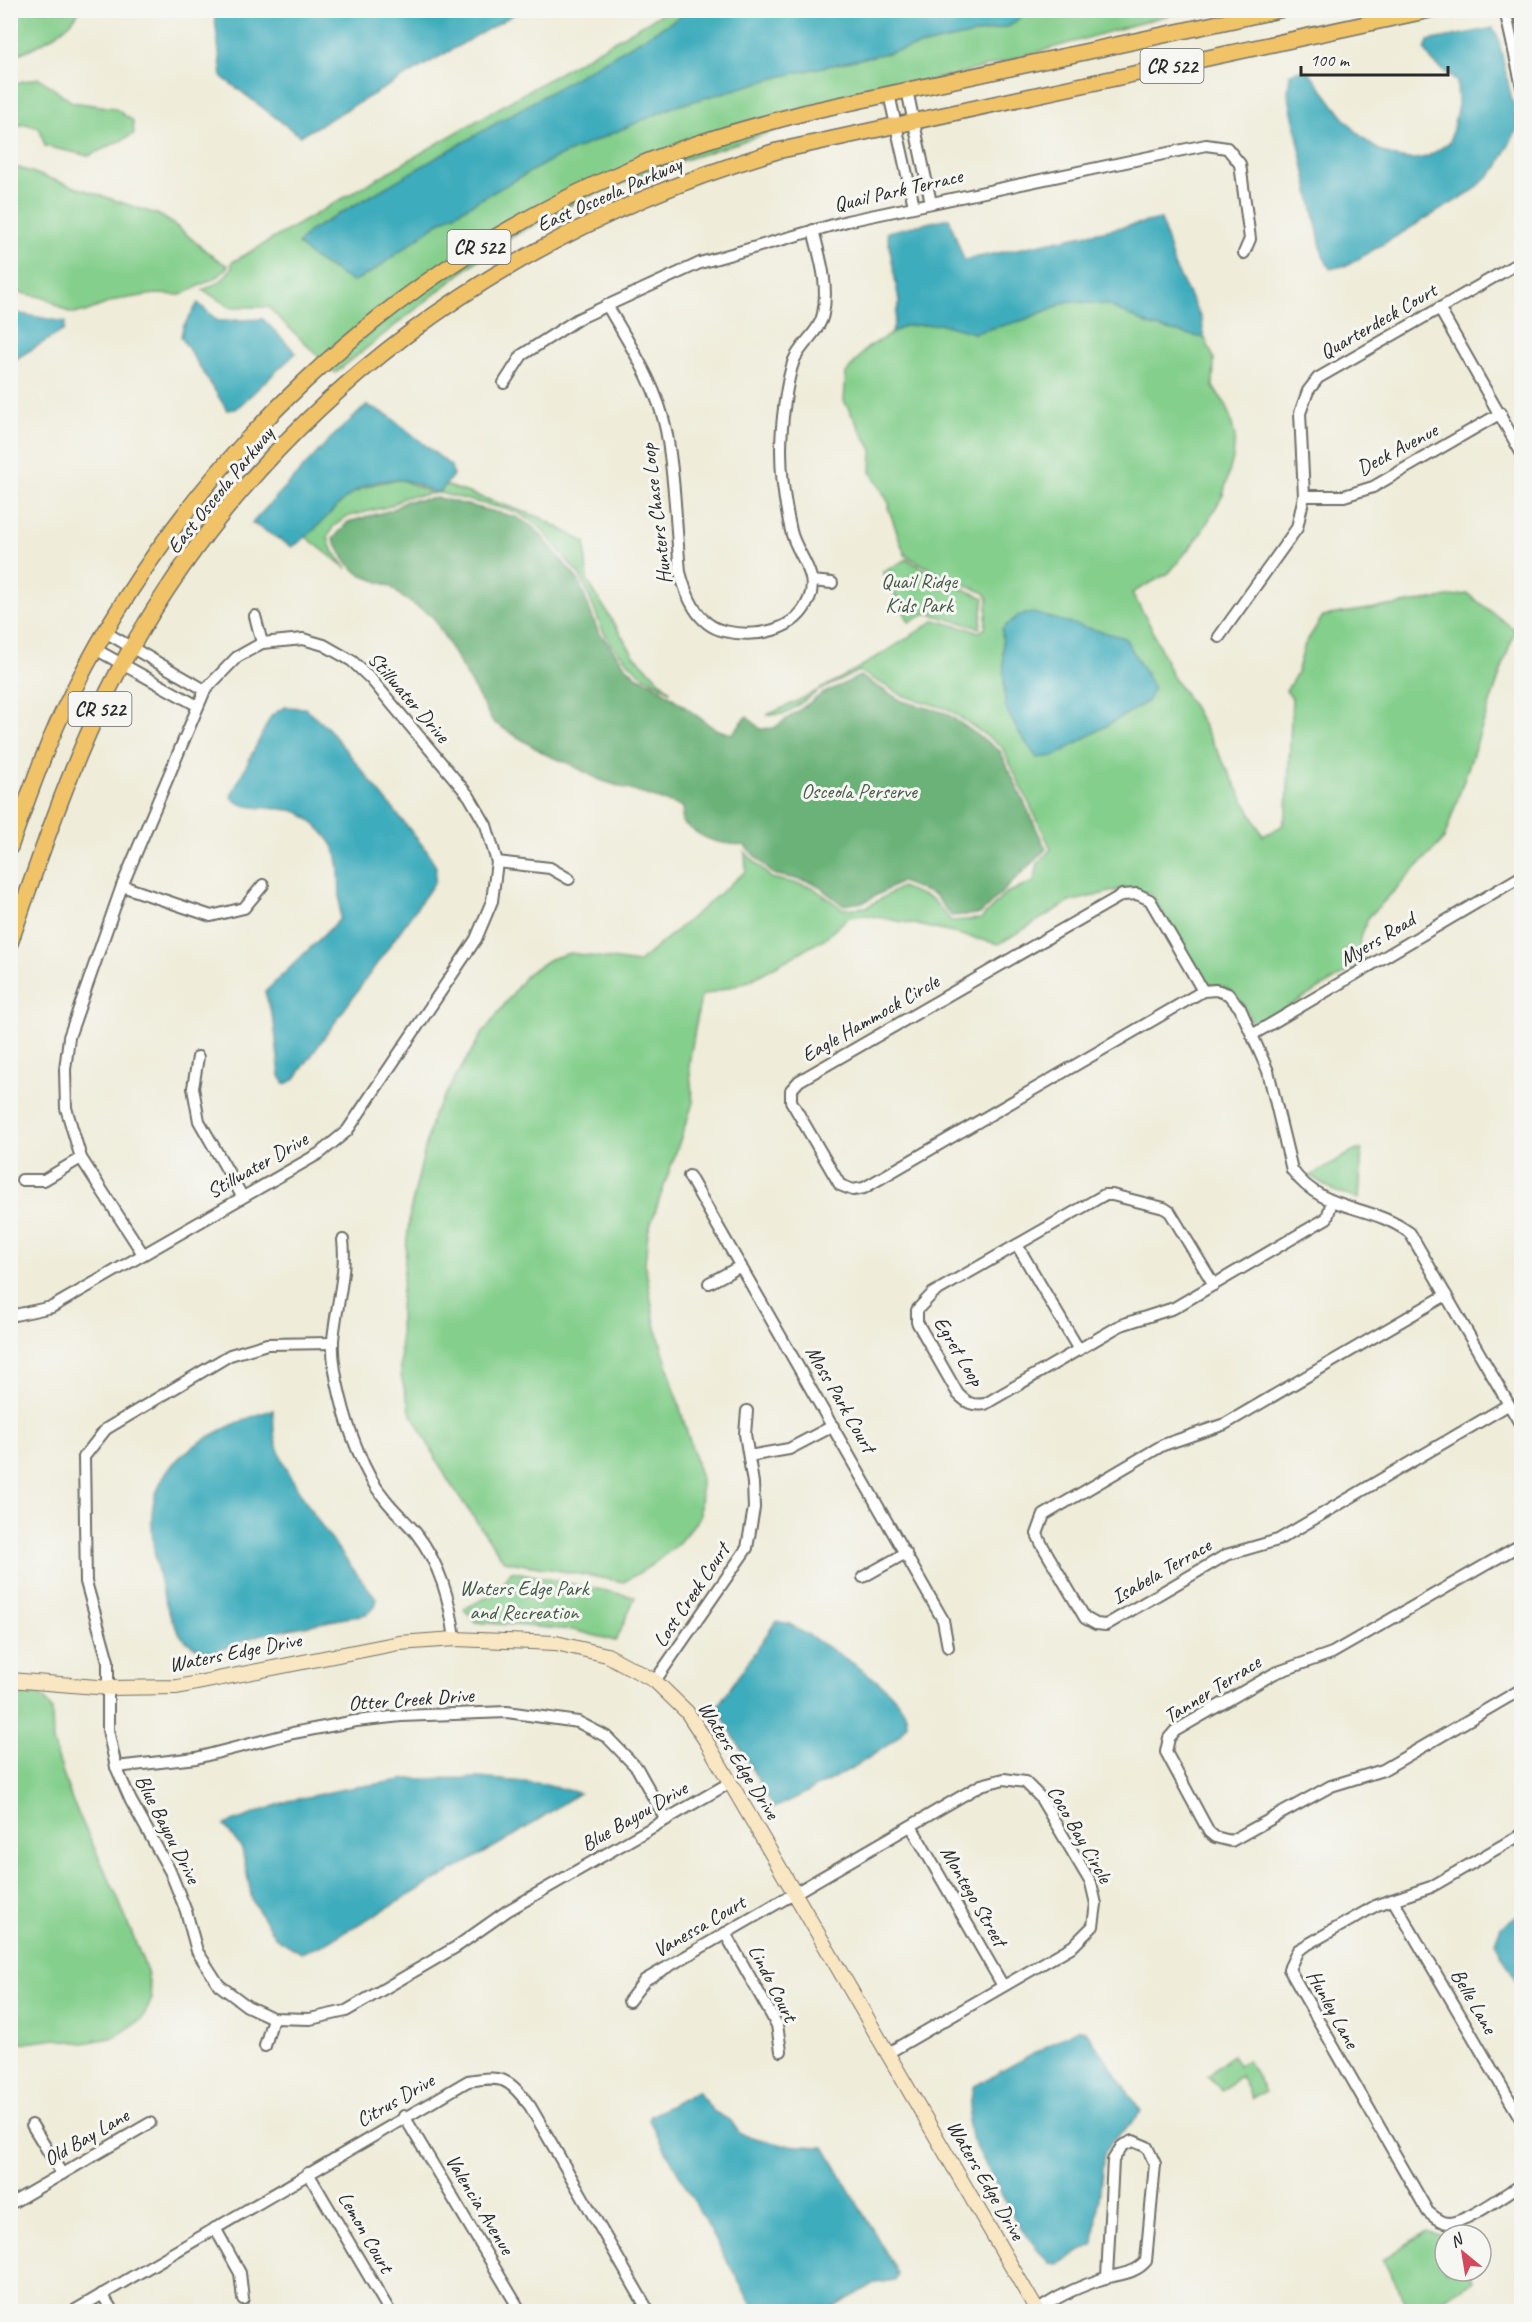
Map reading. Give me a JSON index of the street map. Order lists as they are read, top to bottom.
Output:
{
  "streets": {
    "main road": ["CR 522", "East Osceola Parkway"],
    "street": [
      "Quail Park Terrace",
      "Quarterdeck Court",
      "Deck Avenue",
      "Hunters Chase Loop",
      "Stillwater Drive",
      "Myers Road",
      "Eagle Hammock Circle",
      "Egret Loop",
      "Moss Park Court",
      "Isabela Terrace",
      "Lost Creek Court",
      "Waters Edge Drive",
      "Tanner Terrace",
      "Otter Creek Drive",
      "Blue Bayou Drive",
      "Coco Bay Circle",
      "Montego Street",
      "Vanessa Court",
      "Lindo Court",
      "Belle Lane",
      "Hunley Lane",
      "Citrus Drive",
      "Old Bay Lane",
      "Valencia Avenue",
      "Lemon Court"
    ]
  },
  "crossings": [
    ["Quail Park Terrace", "Hunters Chase Loop"],
    ["Quarterdeck Court", "Deck Avenue"],
    ["Lost Creek Court", "Waters Edge Drive"],
    ["Waters Edge Drive", "Blue Bayou Drive"],
    ["Waters Edge Drive", "Coco Bay Circle"],
    ["Waters Edge Drive", "Vanessa Court"],
    ["Otter Creek Drive", "Blue Bayou Drive"],
    ["Coco Bay Circle", "Montego Street"],
    ["Coco Bay Circle", "Vanessa Court"],
    ["Vanessa Court", "Lindo Court"],
    ["Belle Lane", "Hunley Lane"],
    ["Citrus Drive", "Valencia Avenue"],
    ["Citrus Drive", "Lemon Court"]
  ],
  "parks": ["Quail Ridge Kids Park", "Osceola Perserve", "Waters Edge Park and Recreation"],
  "scale_bar": "100 m",
  "north": "top left"
}
